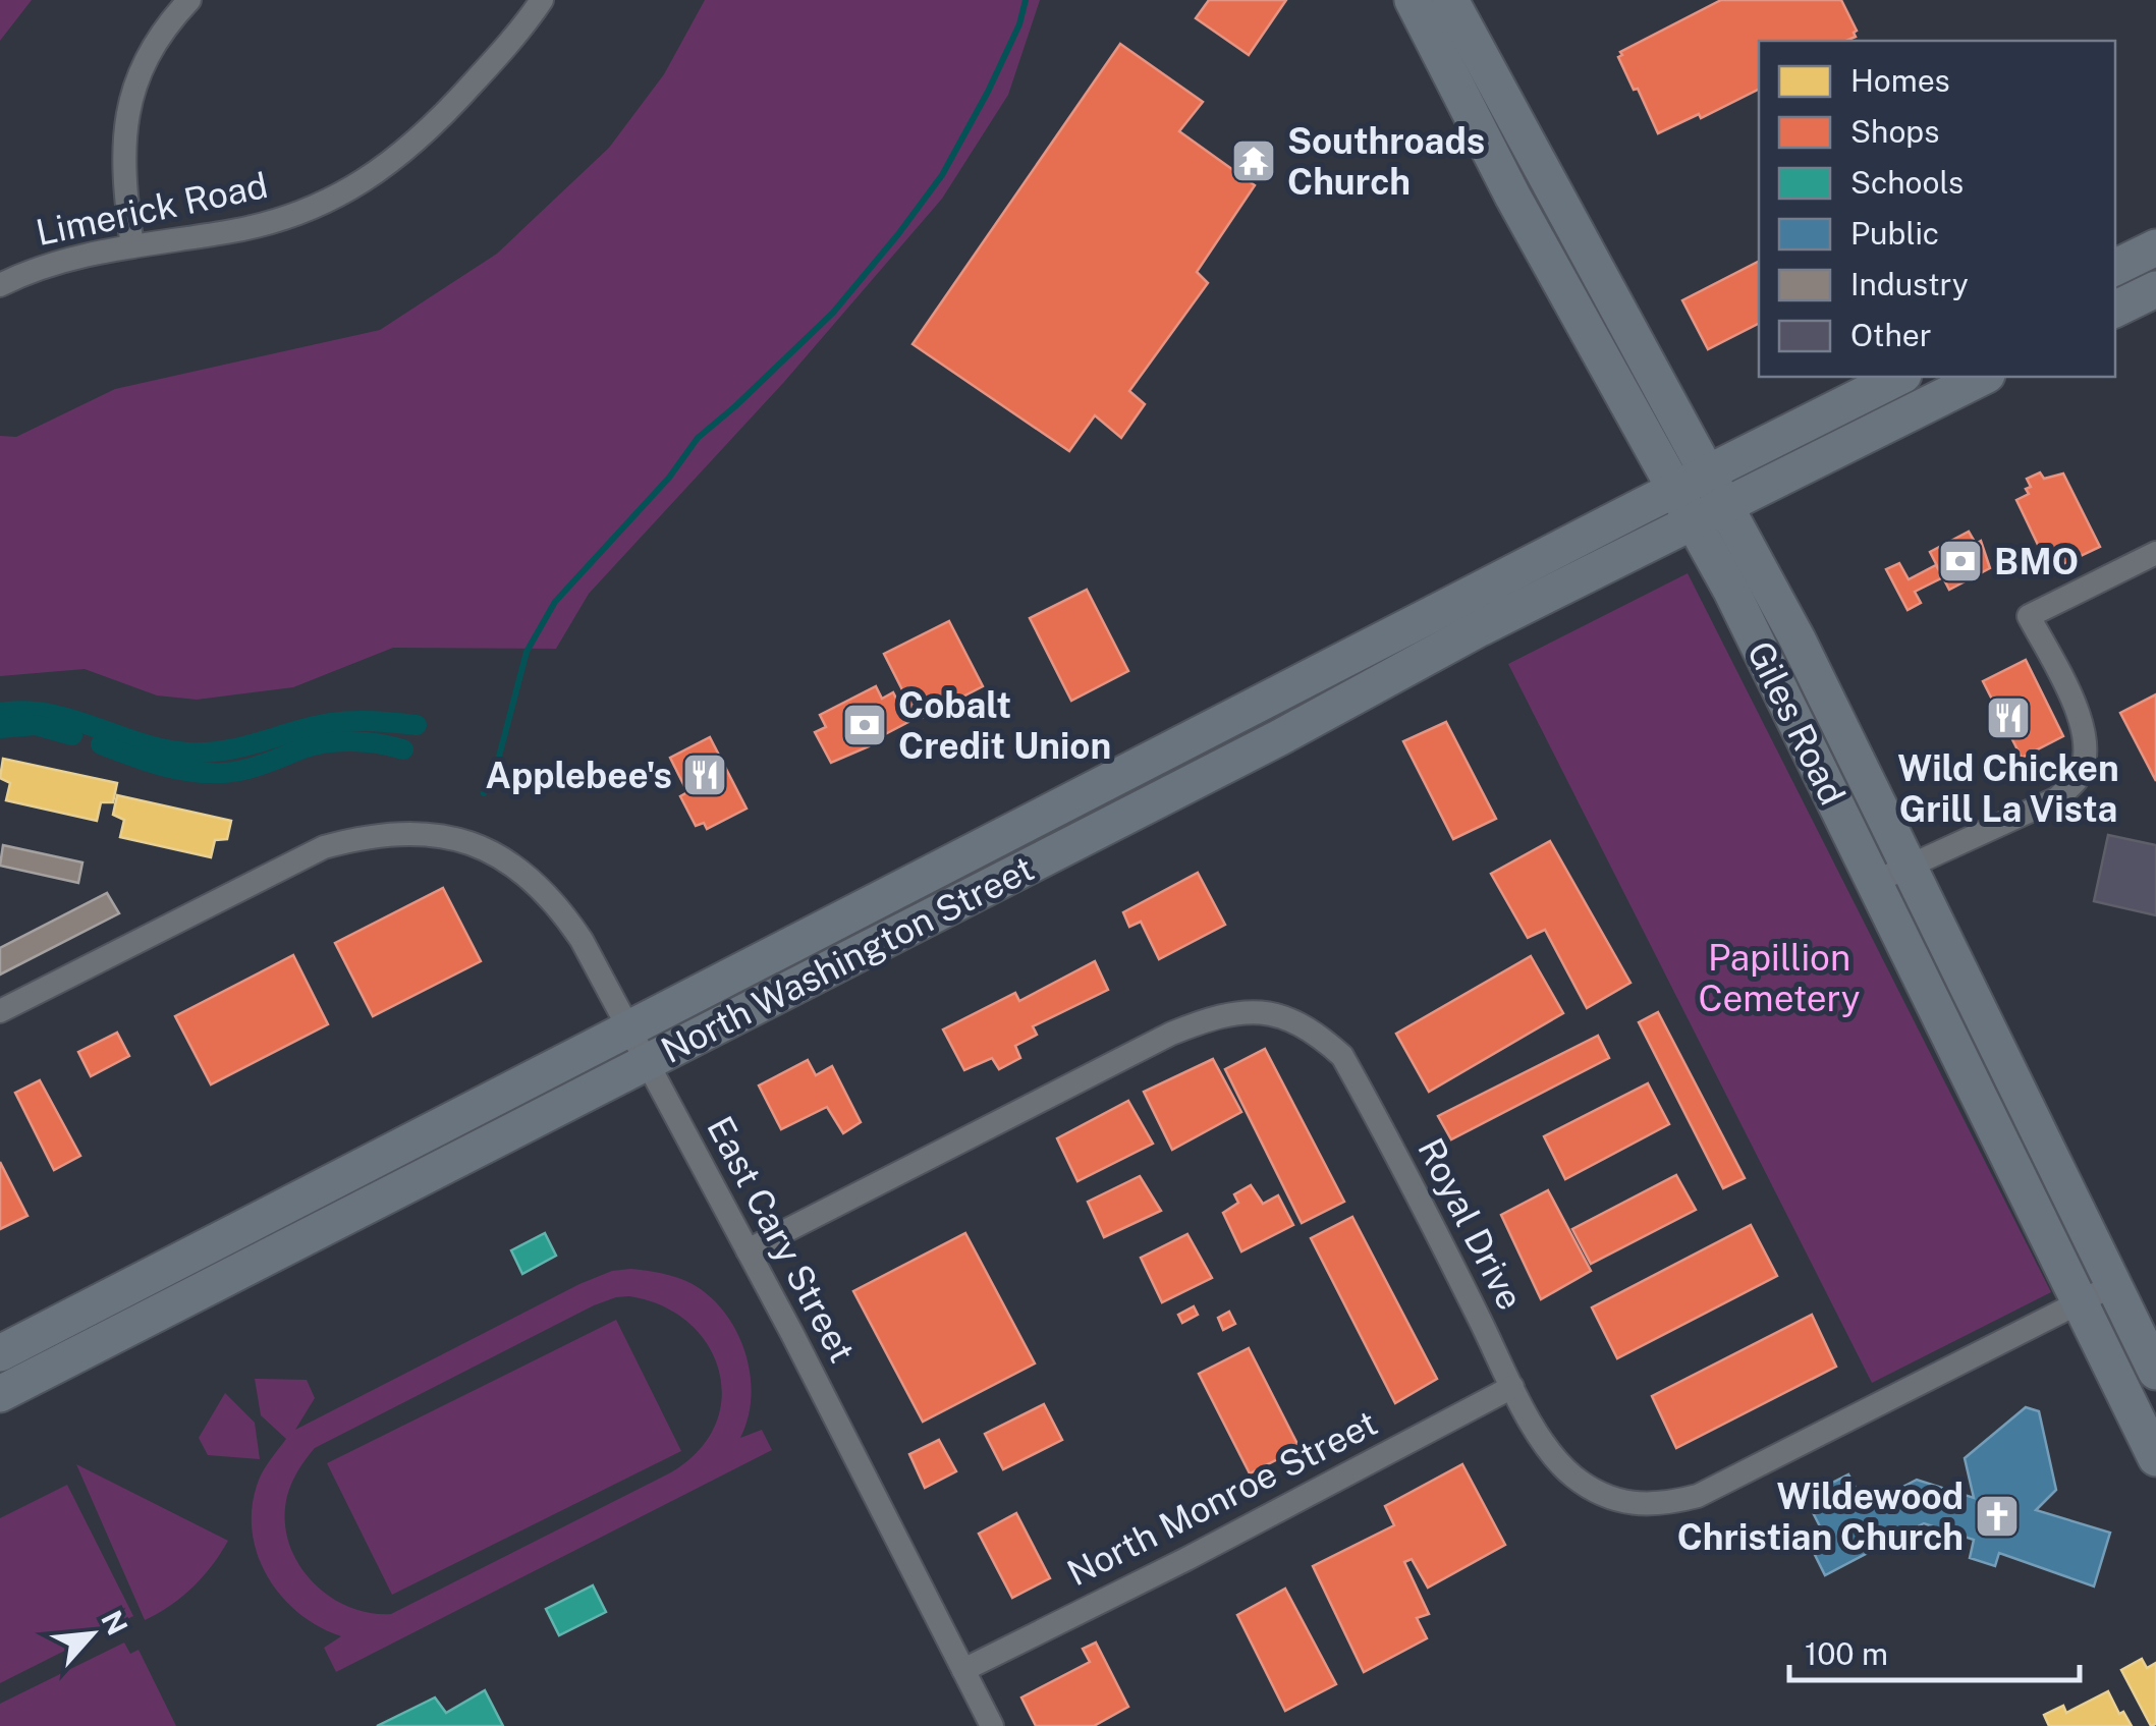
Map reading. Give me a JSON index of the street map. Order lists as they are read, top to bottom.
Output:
{
  "streets": {
    "main road": ["Giles Road", "North Washington Street"],
    "street": [
      "Limerick Road",
      "Royal Drive",
      "East Cary Street",
      "North Monroe Street"
    ]
  },
  "crossings": [
    ["Giles Road", "North Washington Street"],
    ["Giles Road", "Royal Drive"],
    ["North Washington Street", "East Cary Street"],
    ["Royal Drive", "East Cary Street"],
    ["Royal Drive", "North Monroe Street"],
    ["East Cary Street", "North Monroe Street"]
  ],
  "parks": ["Papillion Cemetery"],
  "places": {
    "temple": ["Southroads Church"],
    "bank": ["BMO", "Cobalt Credit Union"],
    "restaurant": ["Wild Chicken Grill La Vista", "Applebee's"],
    "church": ["Wildewood Christian Church"]
  },
  "legend": [
    "Homes",
    "Shops",
    "Schools",
    "Public",
    "Industry",
    "Other"
  ],
  "scale_bar": "100 m",
  "north": "top right"
}
